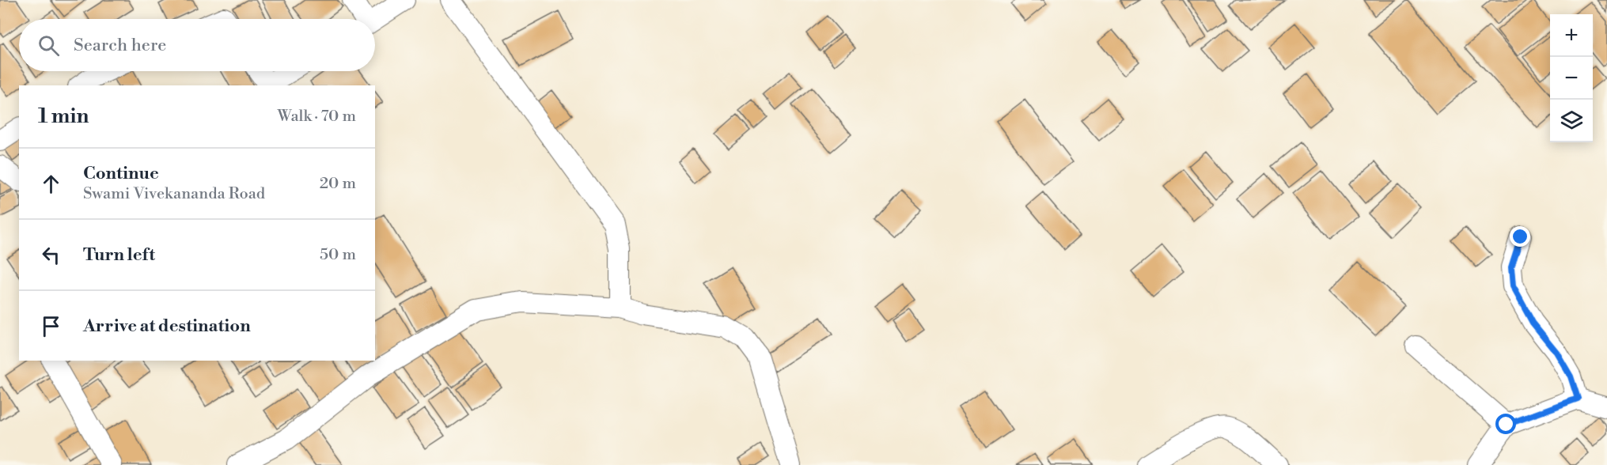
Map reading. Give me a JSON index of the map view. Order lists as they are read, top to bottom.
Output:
{
  "page": {
    "map_buttons": ["+", "−"],
    "search": "Search here",
    "heading": ["1 min", "Walk · 70 m"],
    "list": [
      ["Continue", "Swami Vivekananda Road", "20 m"],
      ["Turn left", "50 m"],
      "Arrive at destination"
    ]
  }
}
